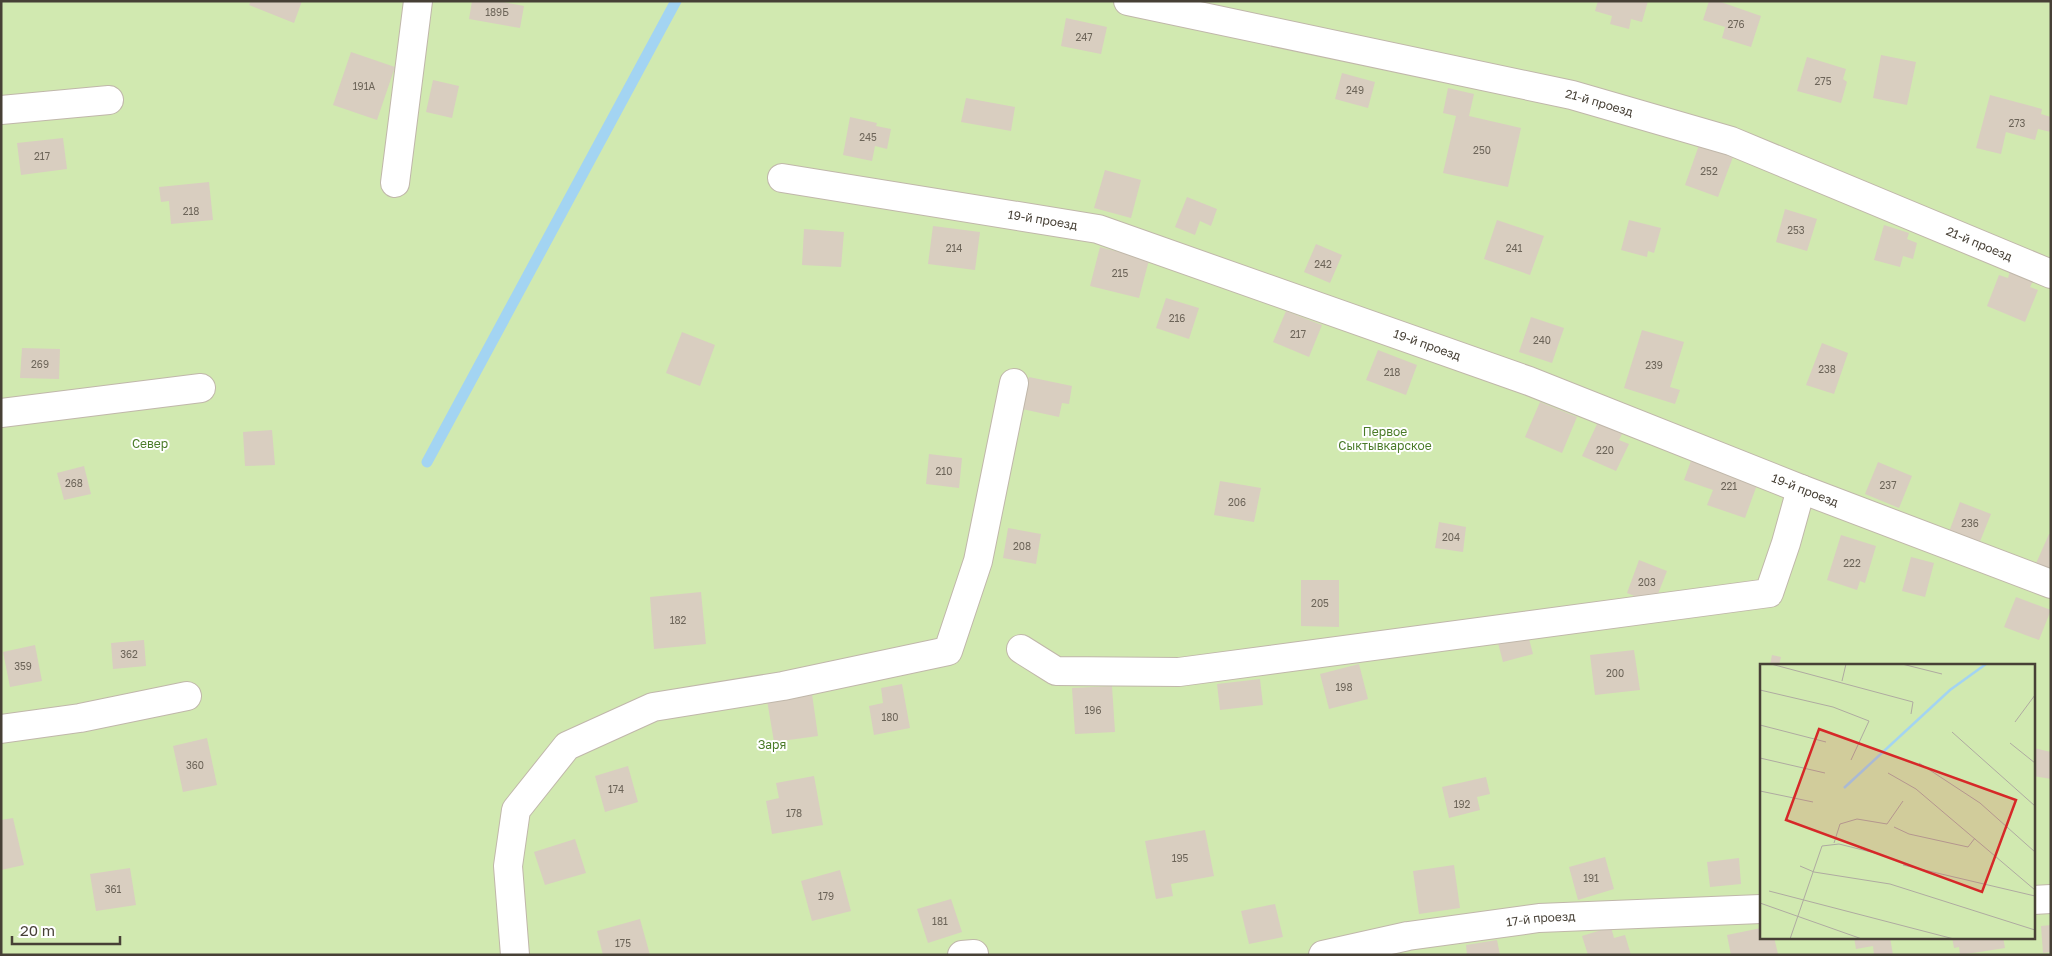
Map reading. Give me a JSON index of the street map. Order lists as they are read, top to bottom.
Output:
{
  "streets": {
    "lane": ["21-й проезд", "19-й проезд", "17-й проезд"]
  },
  "parks": ["Первое Сыктывкарское", "Север", "Заря"],
  "house_numbers": [
    "189Б",
    "276",
    "247",
    "275",
    "191А",
    "249",
    "273",
    "245",
    "250",
    "217",
    "252",
    "218",
    "253",
    "214",
    "241",
    "242",
    "215",
    "216",
    "217",
    "240",
    "269",
    "239",
    "238",
    "218",
    "220",
    "210",
    "268",
    "237",
    "221",
    "206",
    "236",
    "204",
    "208",
    "222",
    "203",
    "205",
    "182",
    "362",
    "359",
    "200",
    "198",
    "196",
    "180",
    "360",
    "174",
    "192",
    "178",
    "195",
    "191",
    "361",
    "179",
    "181",
    "175"
  ],
  "scale_bar": "20 m"
}
